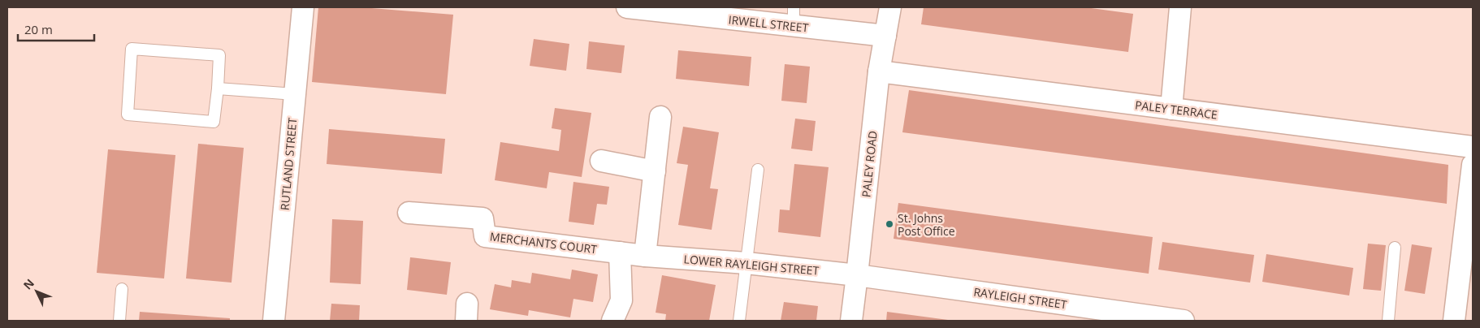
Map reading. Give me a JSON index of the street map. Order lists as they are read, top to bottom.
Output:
{
  "streets": {
    "street": [
      "IRWELL STREET",
      "PALEY TERRACE",
      "RUTLAND STREET",
      "PALEY ROAD",
      "MERCHANTS COURT",
      "LOWER RAYLEIGH STREET",
      "RAYLEIGH STREET"
    ]
  },
  "crossings": [
    ["IRWELL STREET", "PALEY ROAD"],
    ["PALEY TERRACE", "PALEY ROAD"],
    ["PALEY ROAD", "LOWER RAYLEIGH STREET"],
    ["PALEY ROAD", "RAYLEIGH STREET"],
    ["MERCHANTS COURT", "LOWER RAYLEIGH STREET"],
    ["LOWER RAYLEIGH STREET", "RAYLEIGH STREET"]
  ],
  "places": ["St. Johns Post Office"],
  "scale_bar": "20 m",
  "north": "top left"
}
